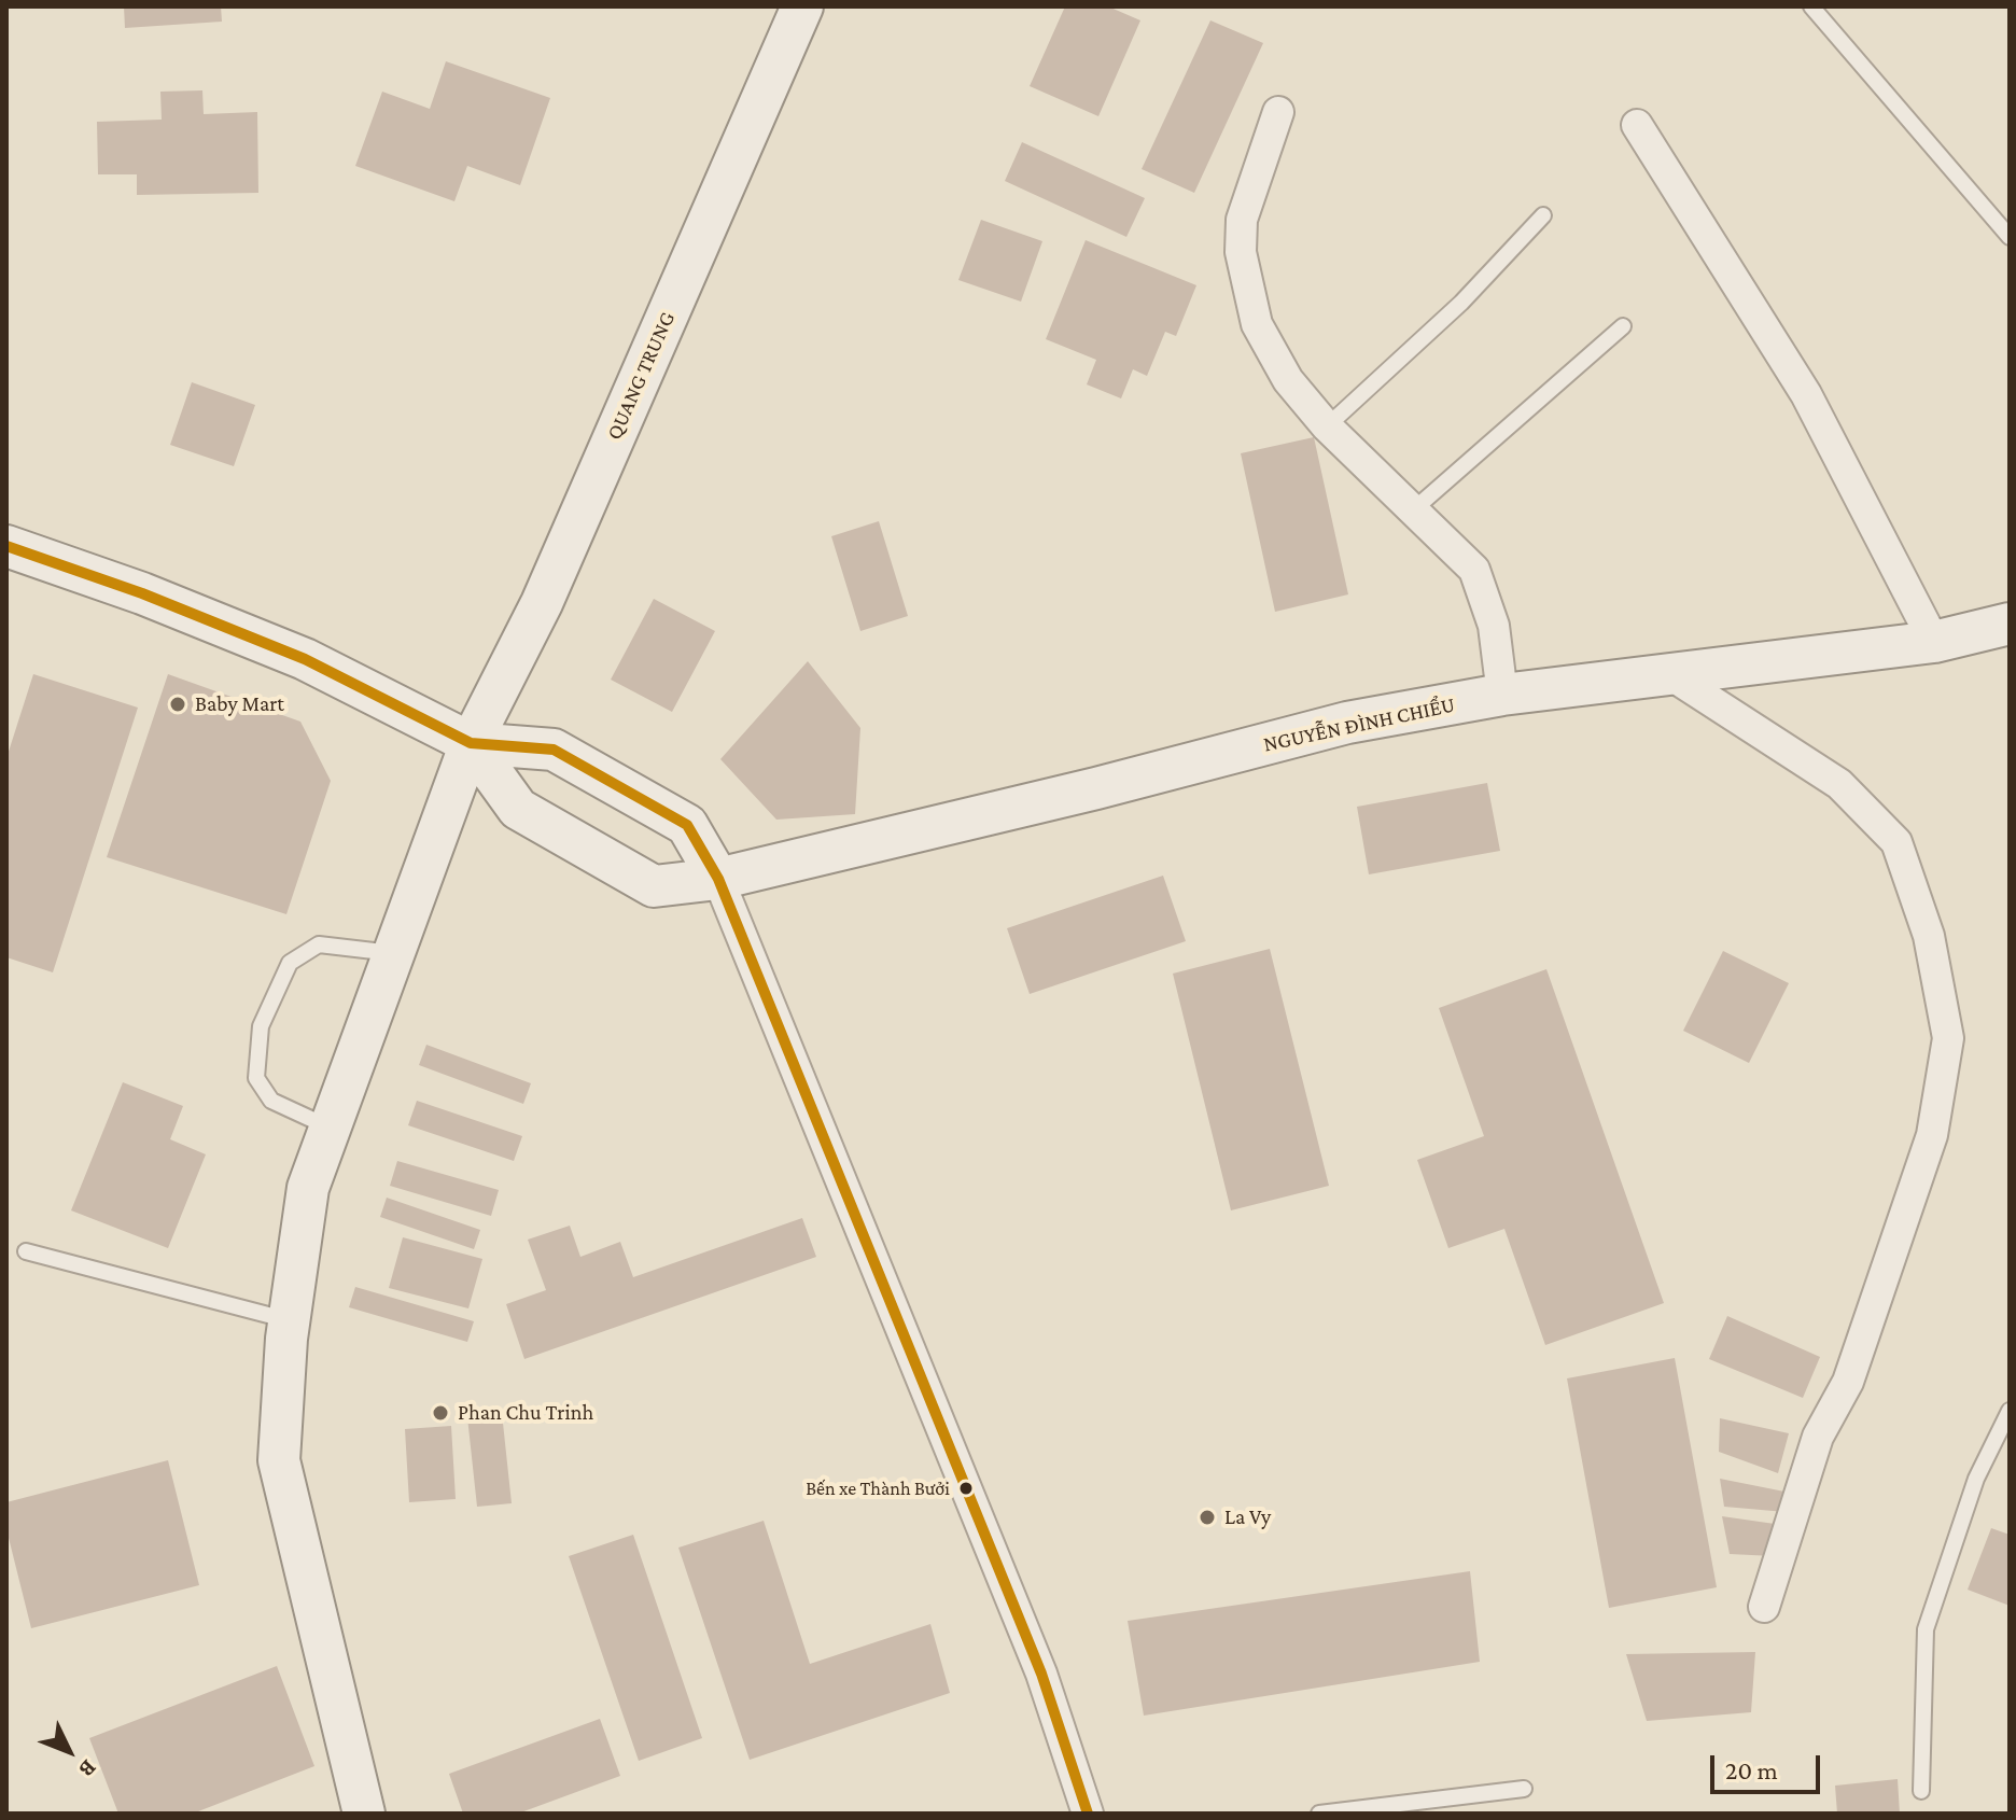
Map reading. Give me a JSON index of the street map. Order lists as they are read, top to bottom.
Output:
{
  "streets": {
    "main road": ["QUANG TRUNG", "NGUYỄN ĐÌNH CHIỂU"]
  },
  "crossings": [
    ["QUANG TRUNG", "NGUYỄN ĐÌNH CHIỂU"]
  ],
  "places": [
    "Baby Mart",
    "Phan Chu Trinh",
    "Bến xe Thành Bưởi",
    "La Vy"
  ],
  "scale_bar": "20 m",
  "north": "bottom right"
}
